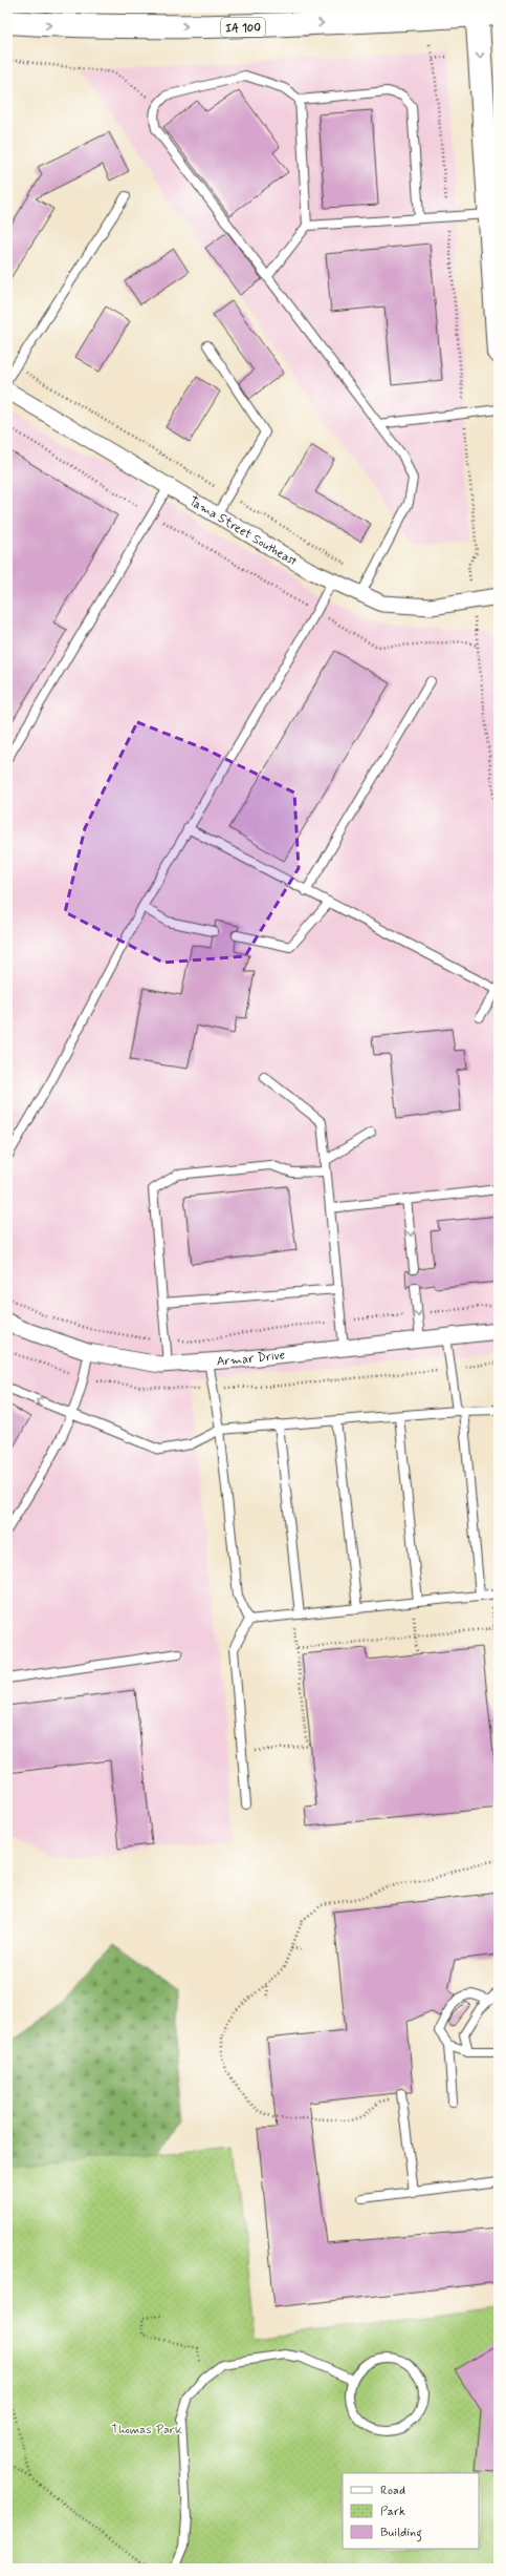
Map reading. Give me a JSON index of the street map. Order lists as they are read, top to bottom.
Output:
{
  "streets": {
    "main road": ["IA 100"],
    "street": ["Tama Street Southeast", "Armar Drive"]
  },
  "parks": ["Thomas Park"],
  "legend": ["Road", "Park", "Building"]
}
